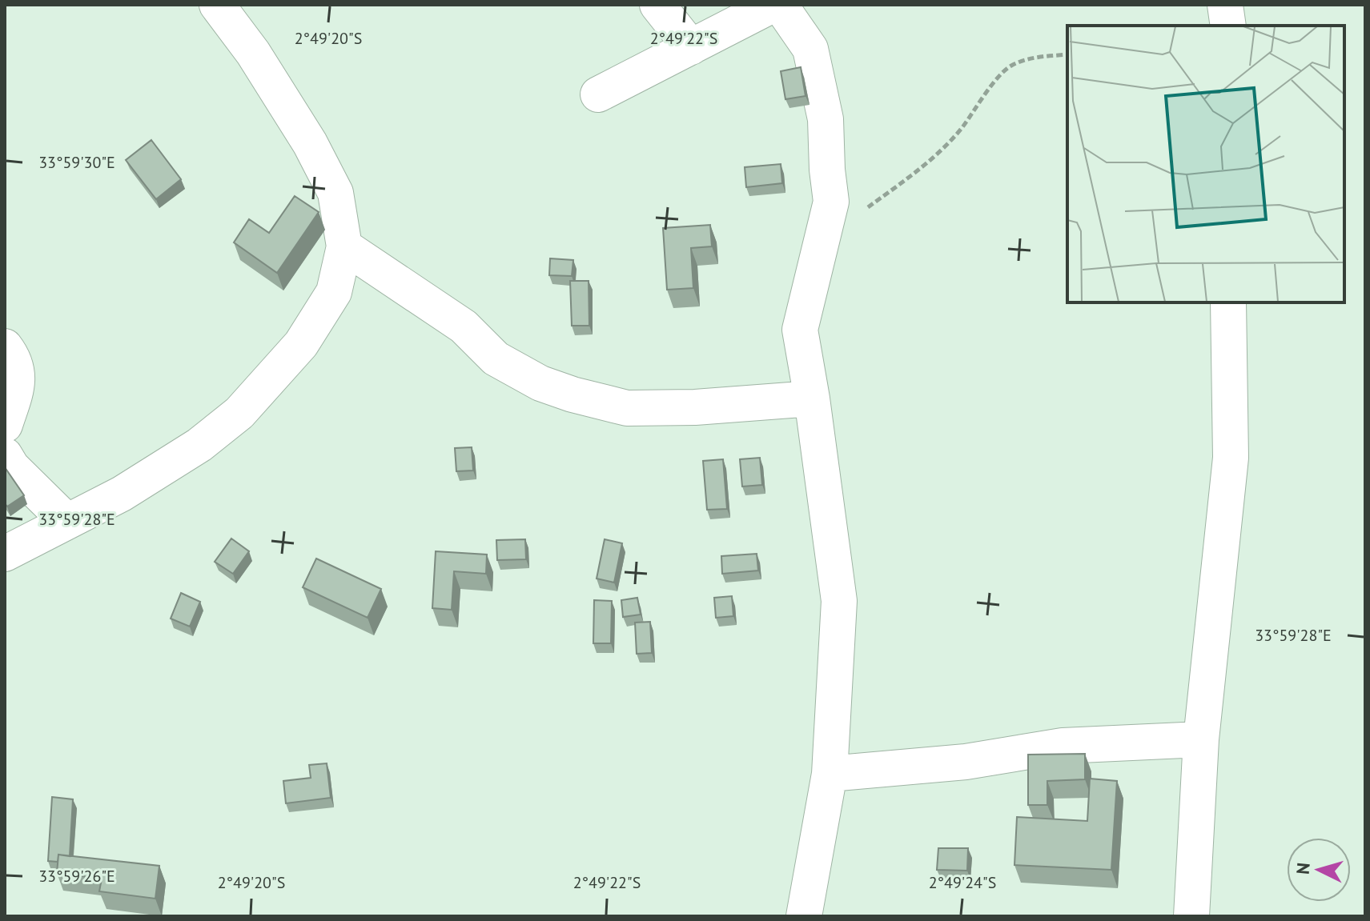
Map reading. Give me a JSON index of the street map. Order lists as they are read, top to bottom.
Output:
{
  "north": "left",
  "coordinates": [
    "2°49'20\"S",
    "2°49'22\"S",
    "33°59'30\"E",
    "33°59'28\"E",
    "33°59'26\"E",
    "2°49'24\"S"
  ]
}
